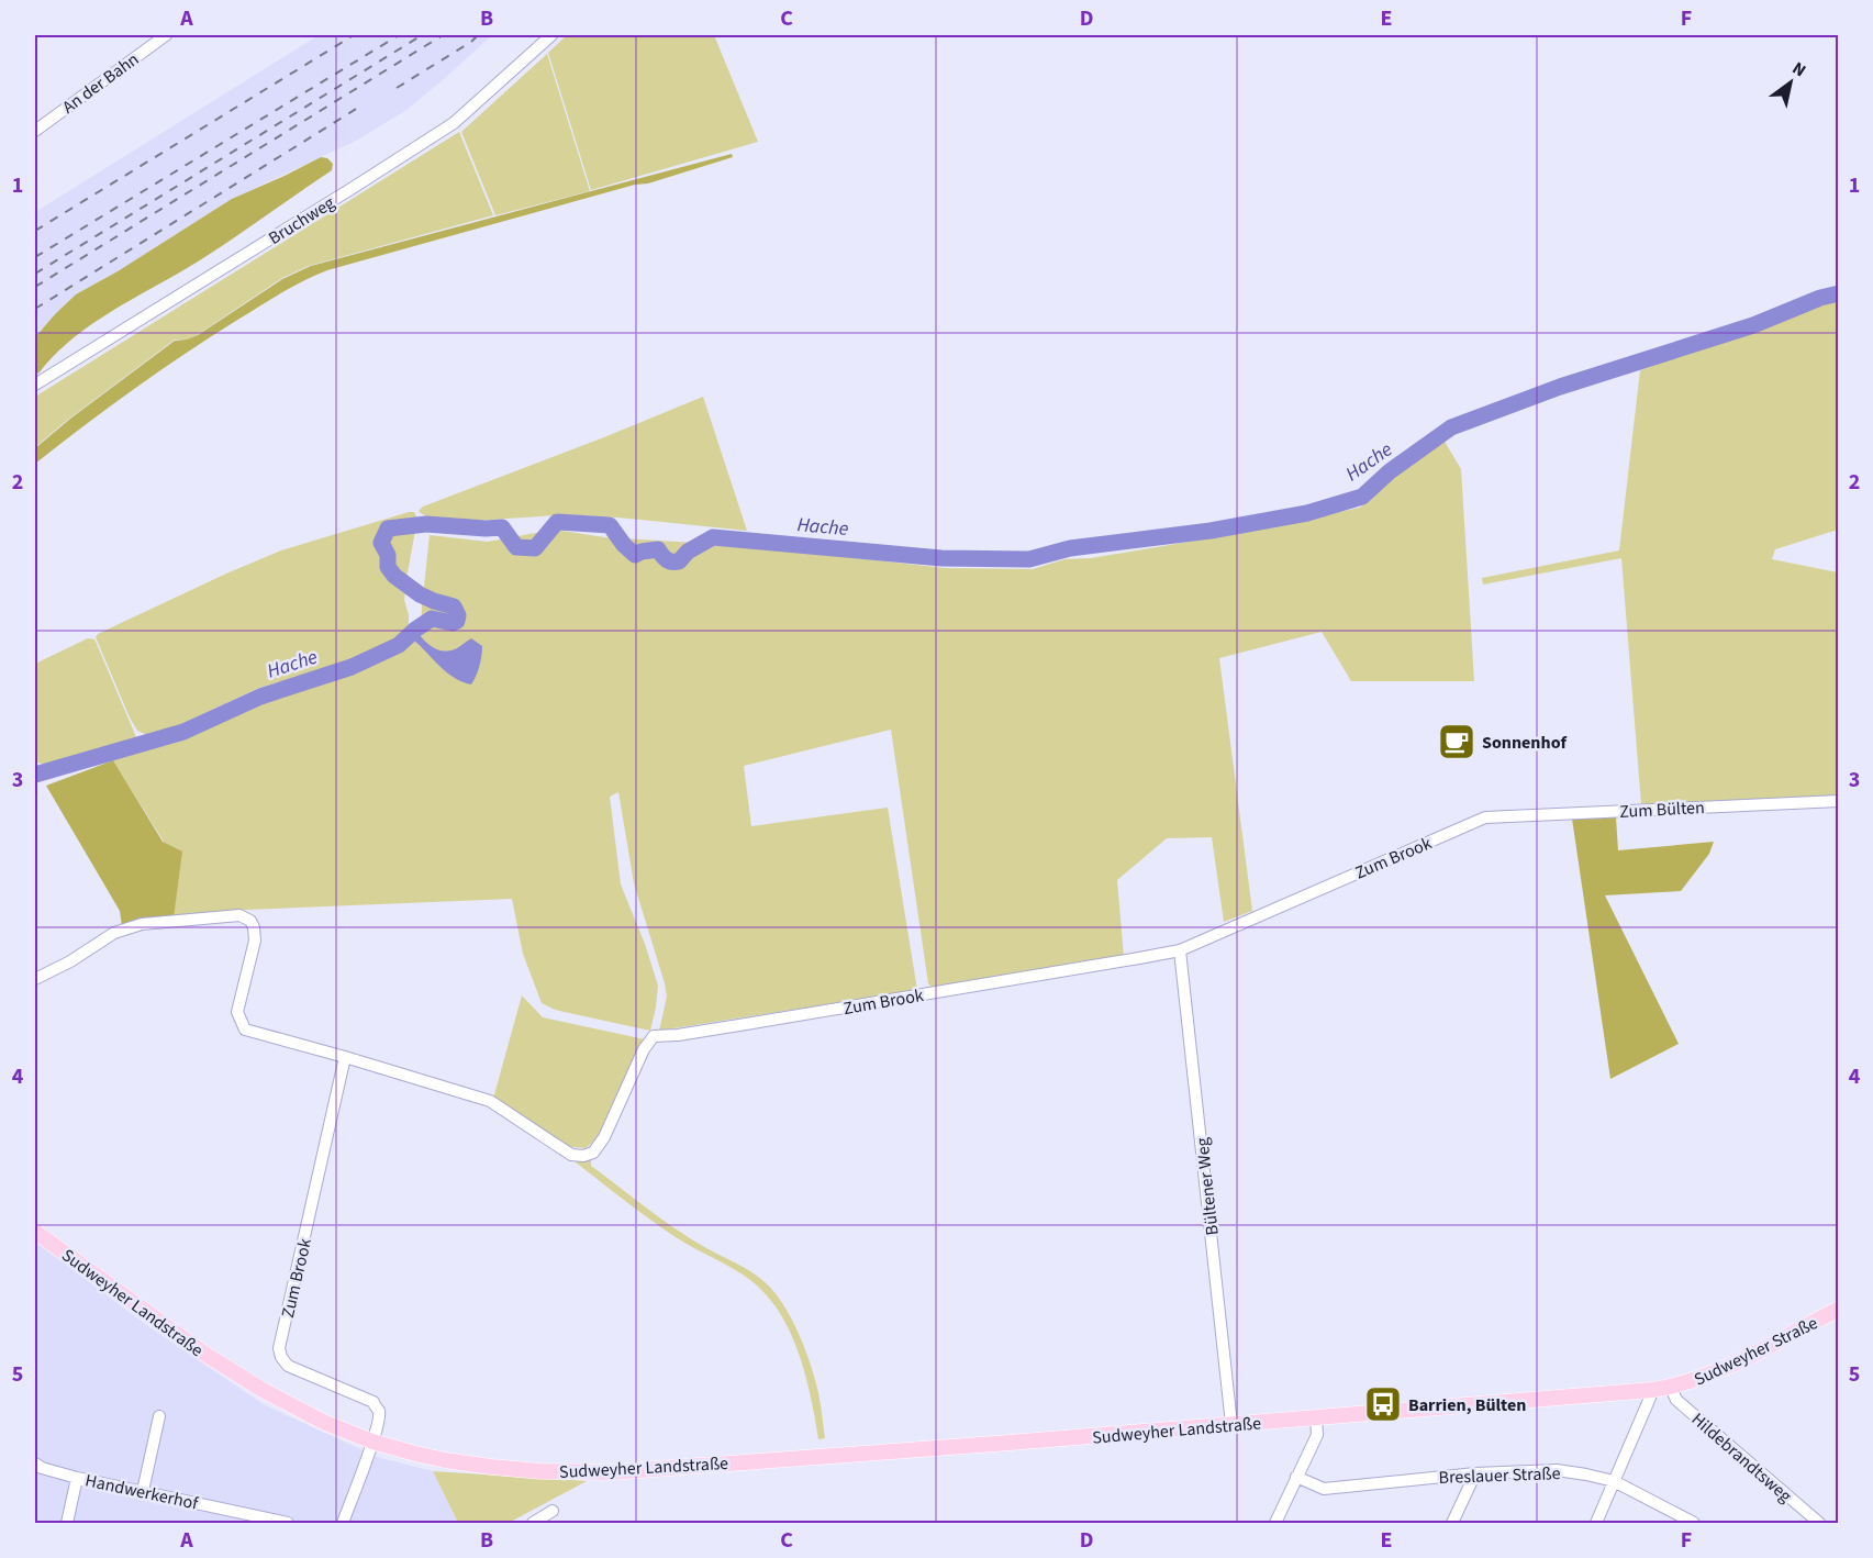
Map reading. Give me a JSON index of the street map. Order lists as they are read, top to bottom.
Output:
{
  "streets": {
    "main road": ["Sudweyher Landstraße", "Sudweyher Straße"],
    "street": [
      "An der Bahn",
      "Bruchweg",
      "Zum Bülten",
      "Zum Brook",
      "Bültener Weg",
      "Hildebrandtsweg",
      "Breslauer Straße",
      "Handwerkerhof"
    ]
  },
  "crossings": [
    ["Zum Bülten", "Zum Brook"],
    ["Zum Brook", "Bültener Weg"],
    ["Zum Brook", "Sudweyher Landstraße"],
    ["Bültener Weg", "Sudweyher Landstraße"],
    ["Sudweyher Landstraße", "Sudweyher Straße"],
    ["Sudweyher Straße", "Hildebrandtsweg"]
  ],
  "water": ["Hache"],
  "places": {
    "cafe": ["Sonnenhof"],
    "bus stop": ["Barrien, Bülten"]
  },
  "north": "top right",
  "grid": {
    "columns": [
      "A",
      "B",
      "C",
      "D",
      "E",
      "F"
    ],
    "rows": [
      "1",
      "2",
      "3",
      "4",
      "5"
    ]
  }
}
